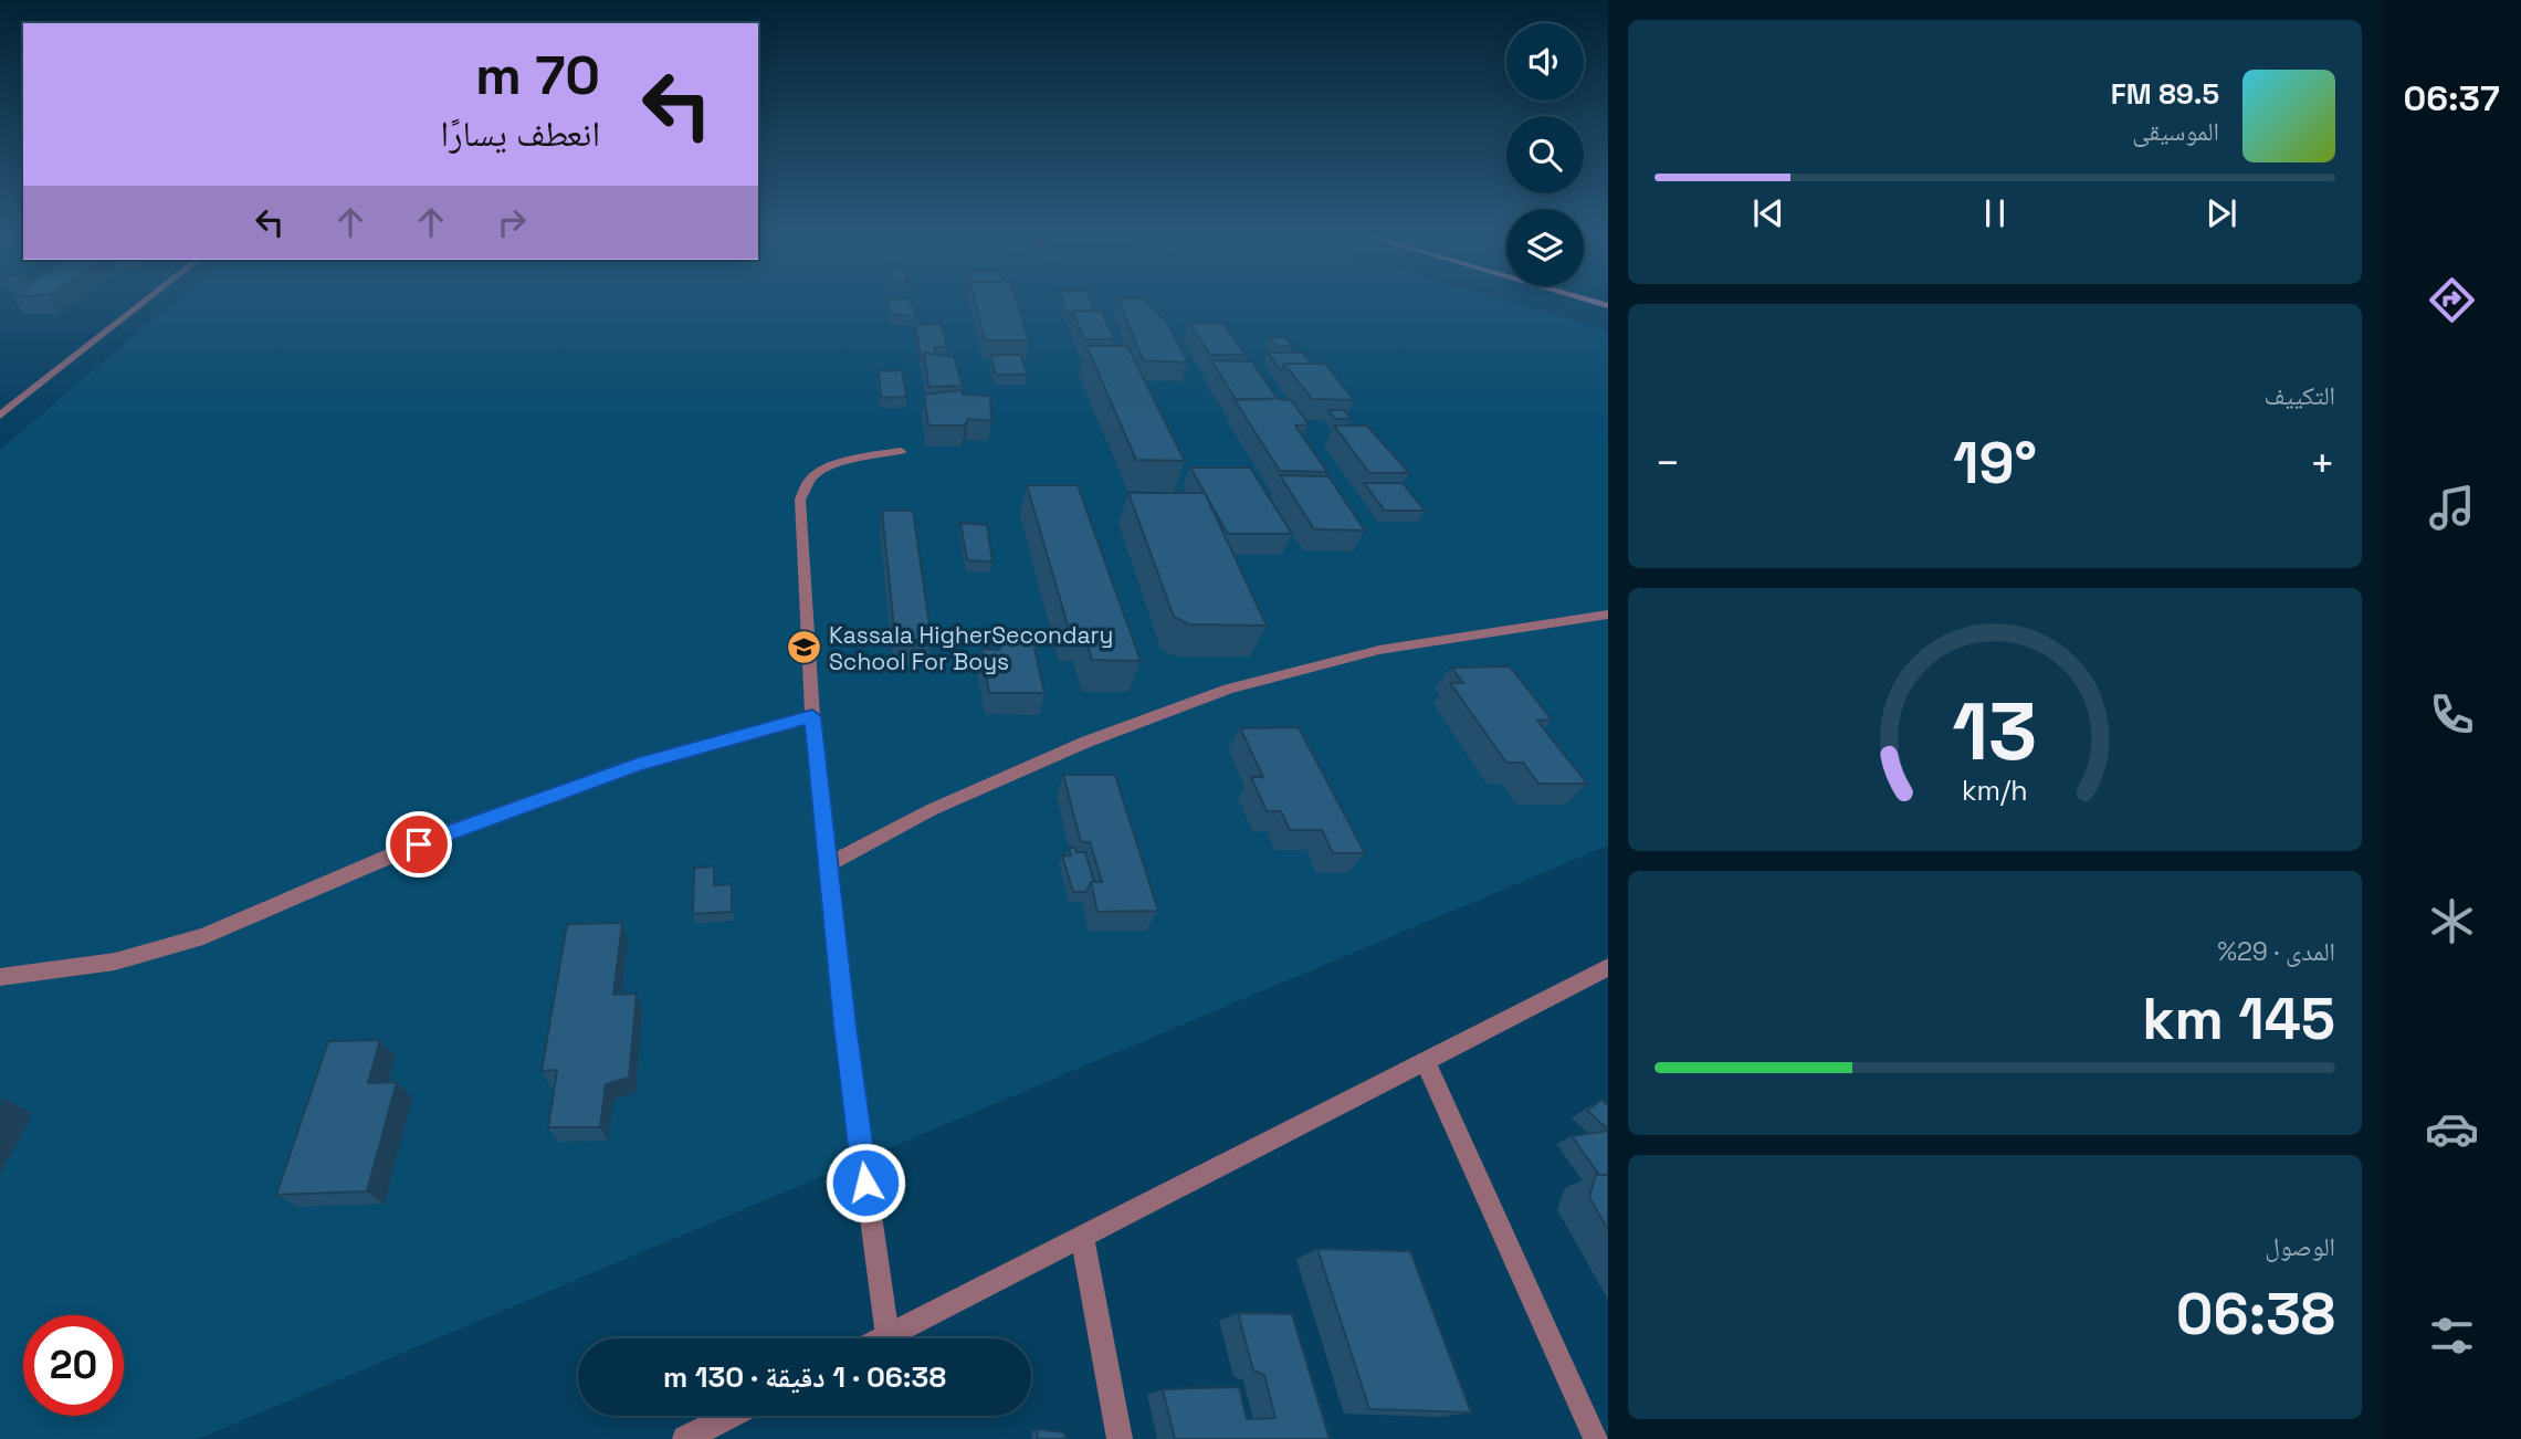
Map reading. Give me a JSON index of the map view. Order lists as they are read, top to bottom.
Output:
{
  "places": {
    "school or university": ["Kassala HigherSecondary School For Boys"]
  },
  "page": {
    "tabs": "06:37",
    "turn": ["70 m", "انعطف يسارًا"],
    "song": ["89.5 FM", "الموسيقى"],
    "tile": [
      "التكييف",
      ["المدى · 29%", "145 km"],
      ["الوصول", "06:38"]
    ],
    "heat": ["−", "19°", "+"],
    "limit": "20",
    "trip": "06:38 · 1 دقيقة · 130 m",
    "gauge": ["13", "km/h"]
  }
}
